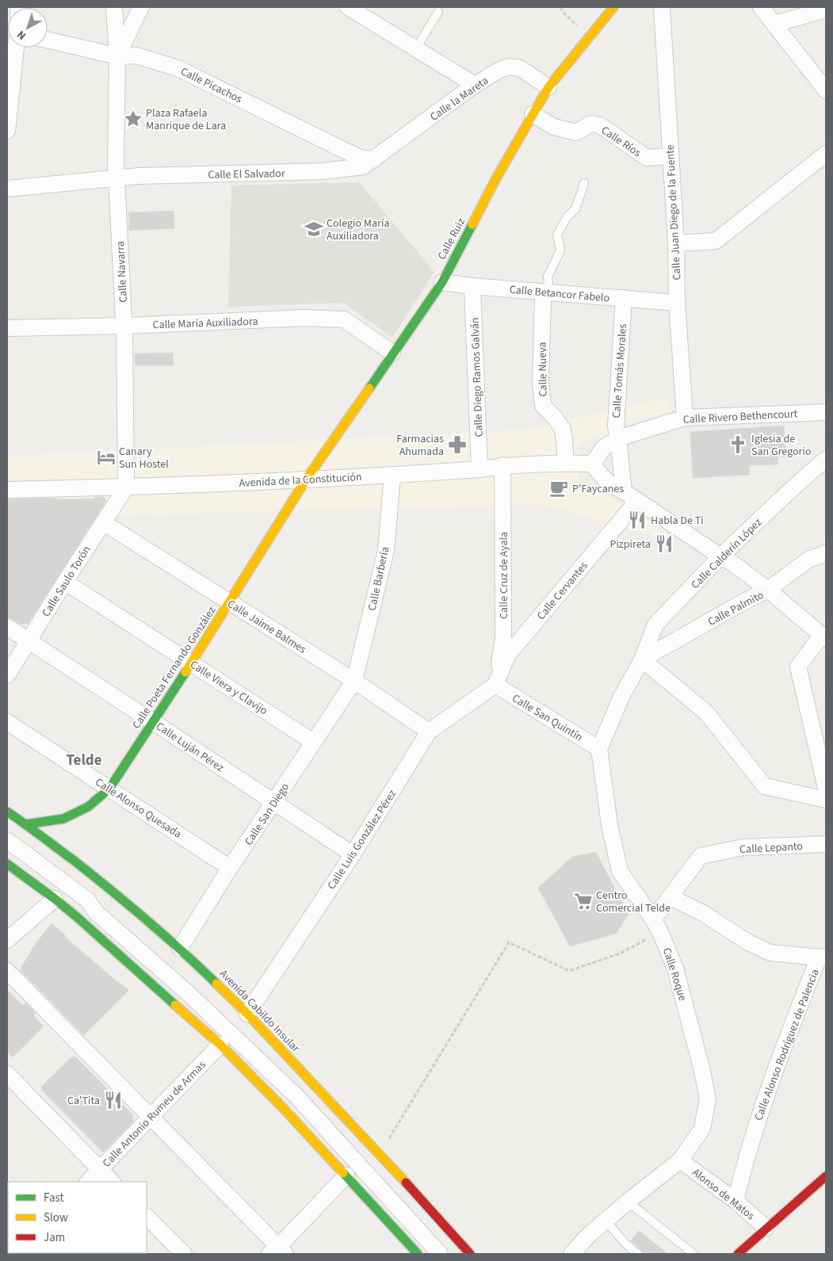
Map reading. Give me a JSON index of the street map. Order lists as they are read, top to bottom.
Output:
{
  "streets": {
    "main road": ["Calle Ruiz", "Calle Poeta Fernando González", "Avenida Cabildo Insular"],
    "street": [
      "Calle Picachos",
      "Calle la Mareta",
      "Calle Ríos",
      "Calle El Salvador",
      "Calle Juan Diego de la Fuente",
      "Calle Navarra",
      "Calle Betancor Fabelo",
      "Calle María Auxiliadora",
      "Calle Nueva",
      "Calle Tomás Morales",
      "Calle Diego Ramos Galván",
      "Calle Rivero Bethencourt",
      "Avenida de la Constitución",
      "Calle Calderín López",
      "Calle Cruz de Ayala",
      "Calle Barbería",
      "Calle Saulo Torón",
      "Calle Cervantes",
      "Calle Palmito",
      "Calle Jaime Balmes",
      "Calle Viera y Clavijo",
      "Calle San Quintín",
      "Calle Luján Pérez",
      "Calle Alonso Quesada",
      "Calle San Diego",
      "Calle Luis González Pérez",
      "Calle Lepanto",
      "Calle Roque",
      "Calle Alonso Rodríguez de Palencia",
      "Calle Antonio Rumeu de Armas",
      "Alonso de Matos"
    ]
  },
  "crossings": [
    ["Calle Picachos", "Calle la Mareta"],
    ["Calle Picachos", "Calle El Salvador"],
    ["Calle Picachos", "Calle Navarra"],
    ["Calle la Mareta", "Calle El Salvador"],
    ["Calle la Mareta", "Calle Ruiz"],
    ["Calle Ríos", "Calle Juan Diego de la Fuente"],
    ["Calle Ríos", "Calle Ruiz"],
    ["Calle El Salvador", "Calle Navarra"],
    ["Calle Juan Diego de la Fuente", "Calle Betancor Fabelo"],
    ["Calle Juan Diego de la Fuente", "Calle Rivero Bethencourt"],
    ["Calle Ruiz", "Calle Betancor Fabelo"],
    ["Calle Ruiz", "Calle María Auxiliadora"],
    ["Calle Ruiz", "Avenida de la Constitución"],
    ["Calle Ruiz", "Calle Poeta Fernando González"],
    ["Calle Navarra", "Calle María Auxiliadora"],
    ["Calle Navarra", "Avenida de la Constitución"],
    ["Calle Navarra", "Calle Saulo Torón"],
    ["Calle Betancor Fabelo", "Calle Nueva"],
    ["Calle Betancor Fabelo", "Calle Tomás Morales"],
    ["Calle Betancor Fabelo", "Calle Diego Ramos Galván"],
    ["Calle Nueva", "Avenida de la Constitución"],
    ["Calle Tomás Morales", "Calle Rivero Bethencourt"],
    ["Calle Diego Ramos Galván", "Avenida de la Constitución"],
    ["Calle Rivero Bethencourt", "Avenida de la Constitución"],
    ["Avenida de la Constitución", "Calle Cruz de Ayala"],
    ["Avenida de la Constitución", "Calle Barbería"],
    ["Avenida de la Constitución", "Calle Saulo Torón"],
    ["Avenida de la Constitución", "Calle Poeta Fernando González"],
    ["Calle Calderín López", "Calle Palmito"],
    ["Calle Cruz de Ayala", "Calle Cervantes"],
    ["Calle Cruz de Ayala", "Calle San Quintín"],
    ["Calle Cruz de Ayala", "Calle Luis González Pérez"],
    ["Calle Barbería", "Calle Jaime Balmes"],
    ["Calle Barbería", "Calle San Diego"],
    ["Calle Saulo Torón", "Calle Jaime Balmes"],
    ["Calle Saulo Torón", "Calle Viera y Clavijo"],
    ["Calle Saulo Torón", "Calle Luján Pérez"],
    ["Calle Cervantes", "Calle San Quintín"],
    ["Calle Cervantes", "Calle Luis González Pérez"],
    ["Calle Jaime Balmes", "Calle Poeta Fernando González"],
    ["Calle Jaime Balmes", "Calle San Diego"],
    ["Calle Jaime Balmes", "Calle Luis González Pérez"],
    ["Calle Poeta Fernando González", "Calle Viera y Clavijo"],
    ["Calle Poeta Fernando González", "Calle Luján Pérez"],
    ["Calle Poeta Fernando González", "Calle Alonso Quesada"],
    ["Calle Poeta Fernando González", "Avenida Cabildo Insular"],
    ["Calle Viera y Clavijo", "Calle San Diego"],
    ["Calle San Quintín", "Calle Luis González Pérez"],
    ["Calle San Quintín", "Calle Roque"],
    ["Calle Luján Pérez", "Calle San Diego"],
    ["Calle Luján Pérez", "Calle Luis González Pérez"],
    ["Calle Alonso Quesada", "Calle San Diego"],
    ["Calle San Diego", "Avenida Cabildo Insular"],
    ["Calle Luis González Pérez", "Avenida Cabildo Insular"],
    ["Calle Lepanto", "Calle Roque"],
    ["Calle Roque", "Alonso de Matos"],
    ["Calle Alonso Rodríguez de Palencia", "Alonso de Matos"]
  ],
  "districts": ["Telde"],
  "places": {
    "place": ["Plaza Rafaela Manrique de Lara"],
    "school or university": ["Colegio María Auxiliadora"],
    "pharmacy": ["Farmacias Ahumada"],
    "church": ["Iglesia de San Gregorio"],
    "hotel": ["Canary Sun Hostel"],
    "cafe": ["P'Faycanes"],
    "restaurant": ["Habla De Ti", "Pizpireta", "Ca'Tita"],
    "supermarket": ["Centro Comercial Telde"]
  },
  "legend": ["Fast", "Slow", "Jam"],
  "north": "bottom left"
}
